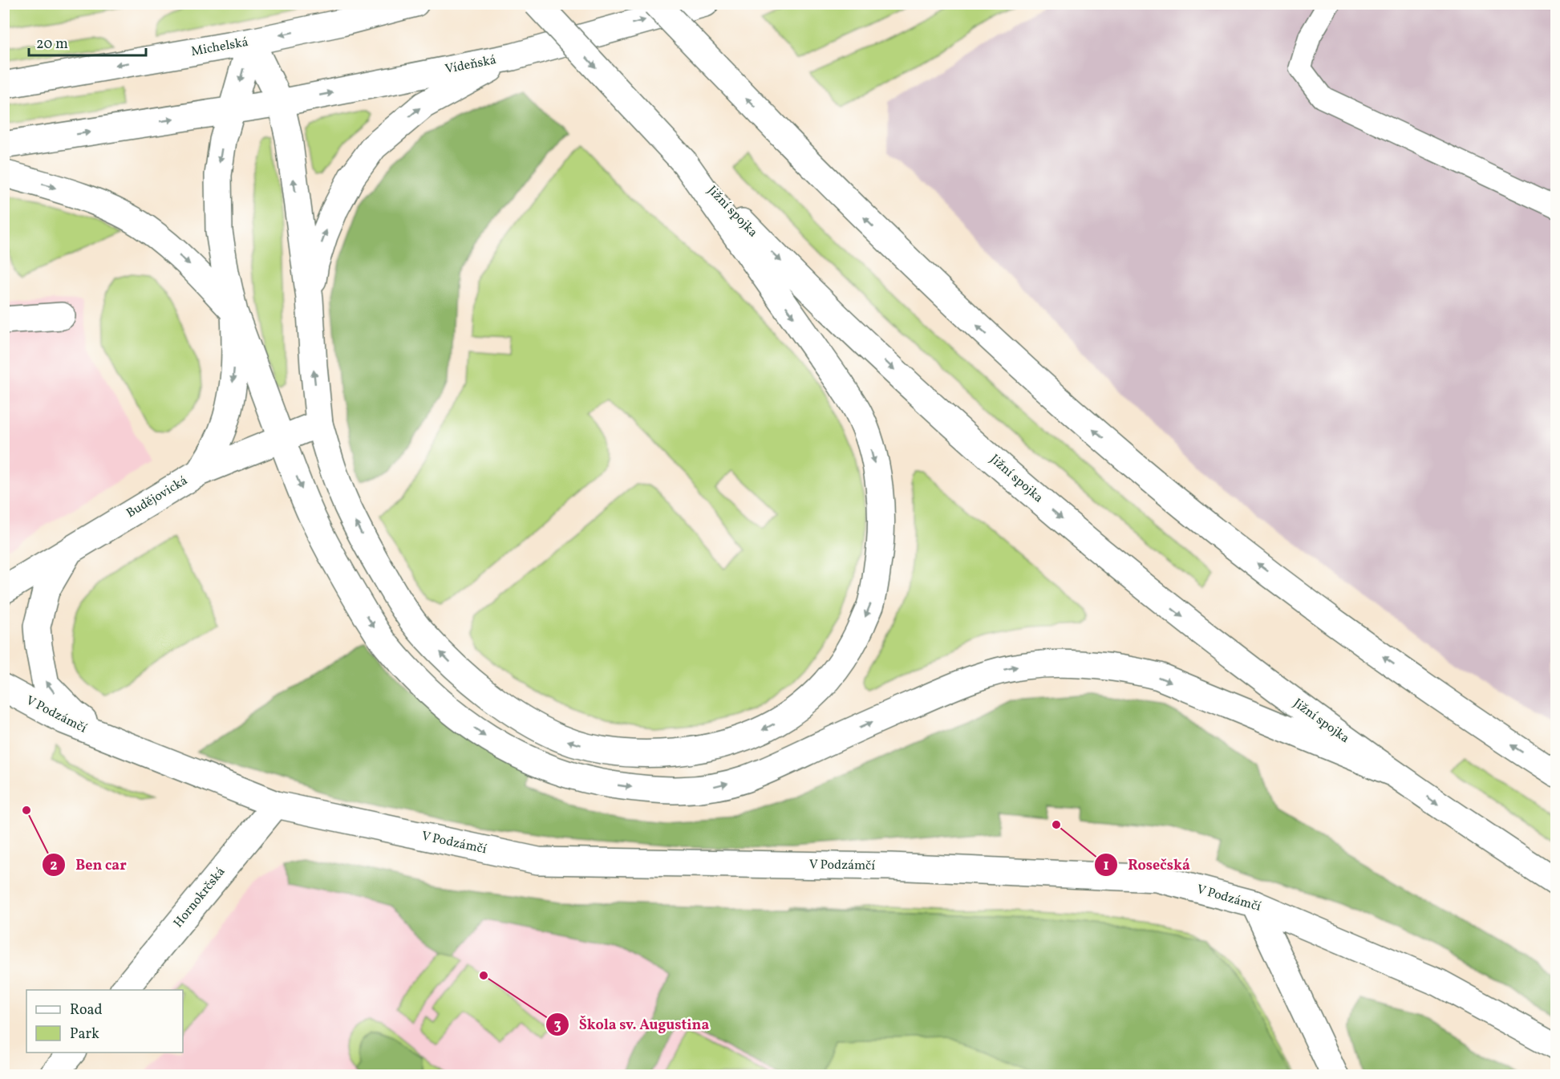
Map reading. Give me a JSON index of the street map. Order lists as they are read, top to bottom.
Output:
{
  "streets": {
    "main road": [
      "Michelská",
      "Vídeňská",
      "Jižní spojka",
      "Budějovická",
      "V Podzámčí",
      "Hornokrčská"
    ]
  },
  "crossings": [
    ["Budějovická", "V Podzámčí"],
    ["V Podzámčí", "Hornokrčská"]
  ],
  "one_way": ["Vídeňská"],
  "places": ["Ben car", "Rosečská", "Škola sv. Augustina"],
  "legend": ["Road", "Park"],
  "scale_bar": "20 m"
}
